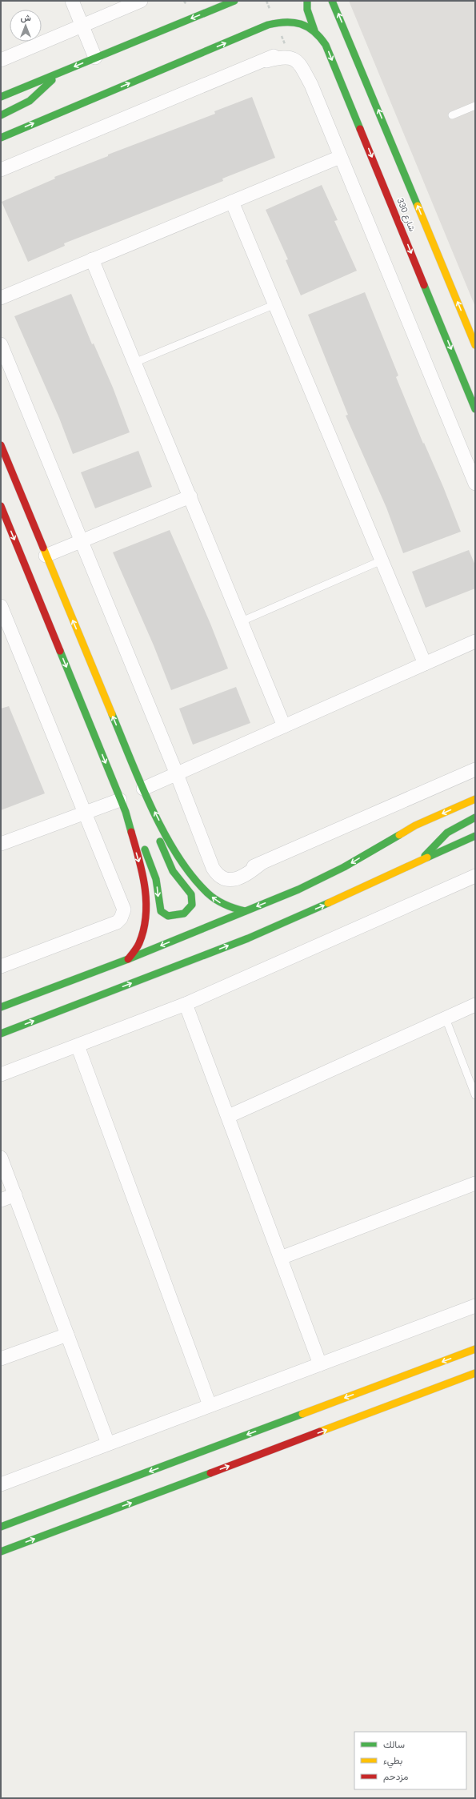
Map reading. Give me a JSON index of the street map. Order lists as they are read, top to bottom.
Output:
{
  "streets": {
    "street": ["شارع 330"]
  },
  "legend": ["سالك", "بطيء", "مزدحم"],
  "north": "top"
}
